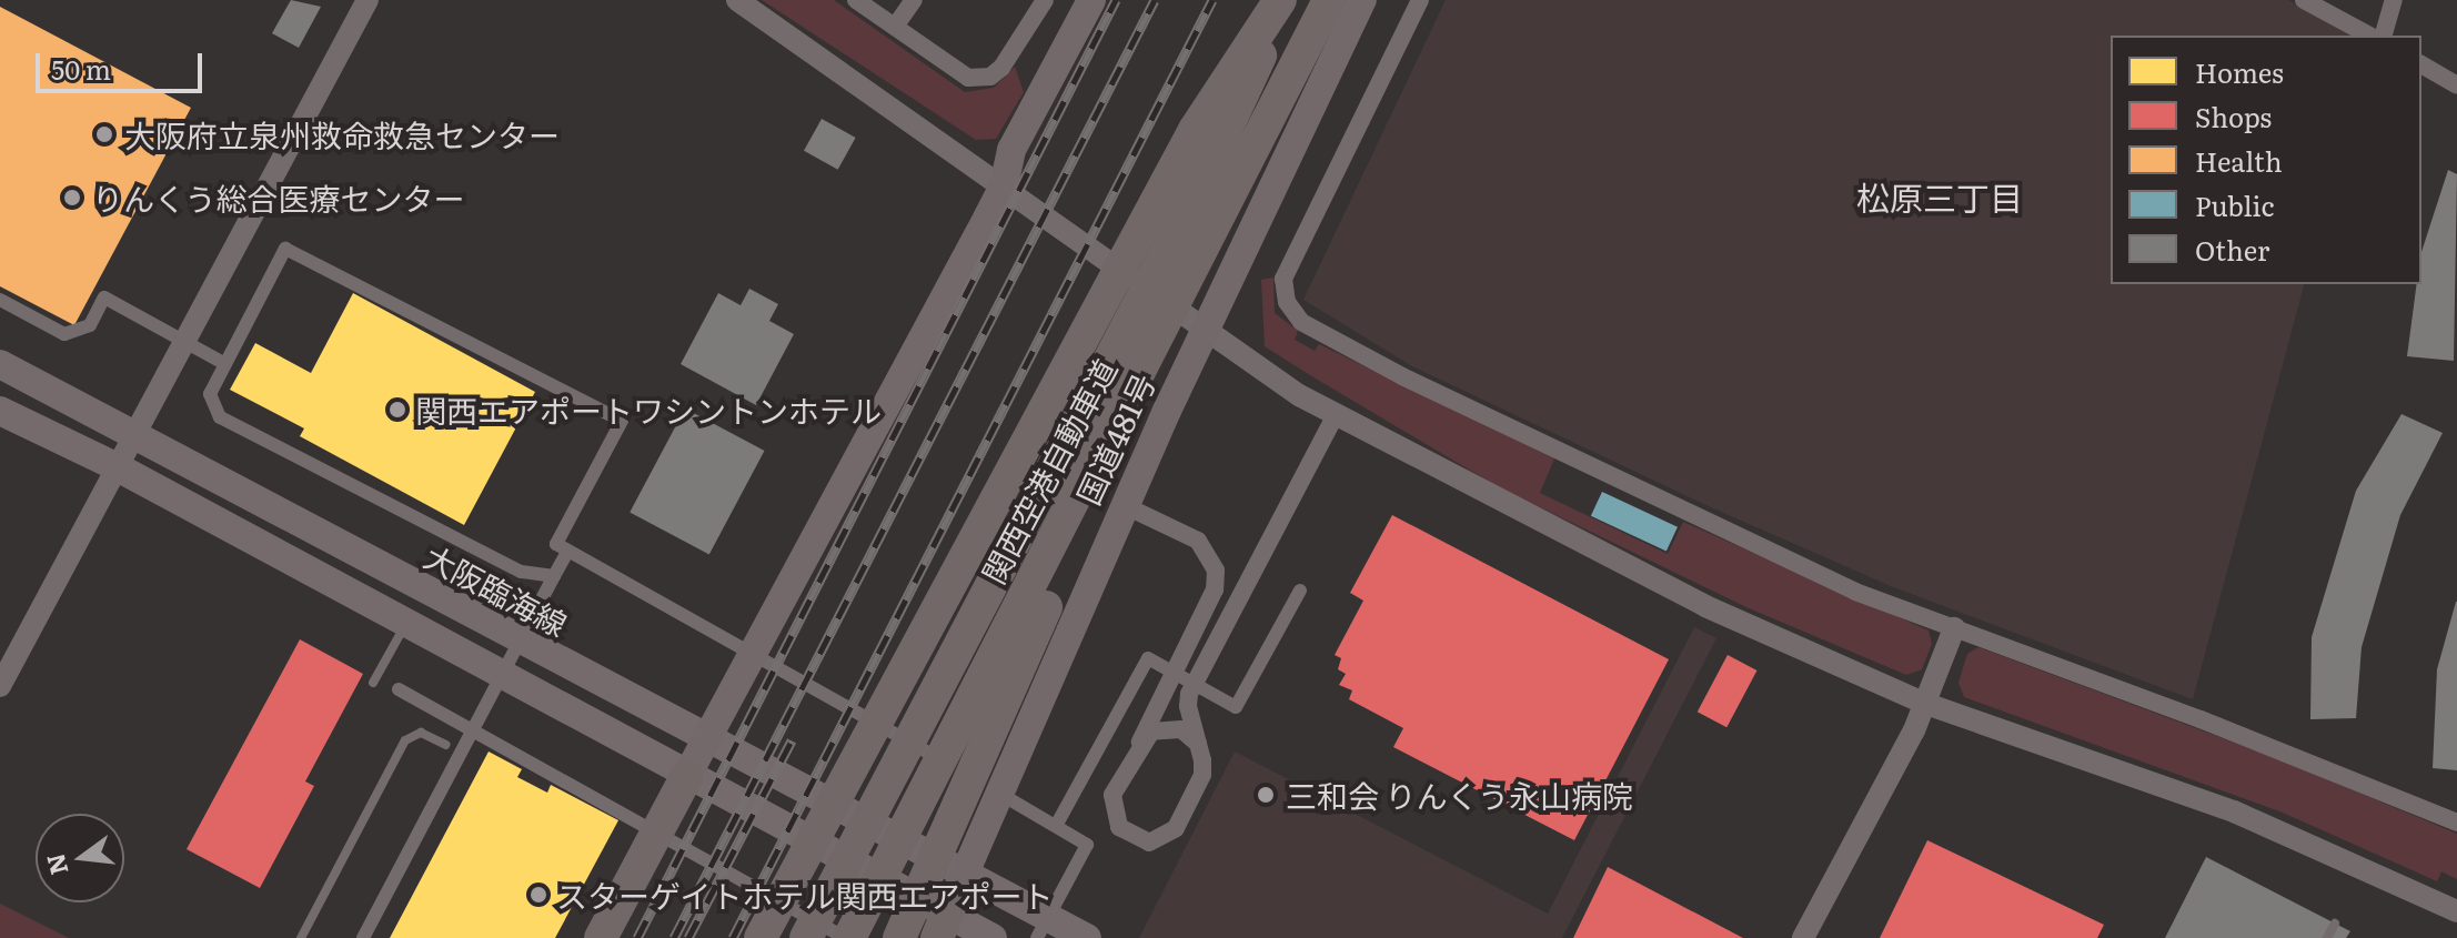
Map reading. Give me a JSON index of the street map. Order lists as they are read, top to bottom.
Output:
{
  "streets": {
    "highway": ["国道481号", "関西空港自動車道"],
    "main road": ["大阪臨海線"]
  },
  "crossings": [
    ["国道481号", "大阪臨海線"]
  ],
  "districts": ["松原三丁目"],
  "places": [
    "大阪府立泉州救命救急センター",
    "りんくう総合医療センター",
    "関西エアポートワシントンホテル",
    "三和会 りんくう永山病院",
    "スターゲイトホテル関西エアポート"
  ],
  "legend": [
    "Homes",
    "Shops",
    "Health",
    "Public",
    "Other"
  ],
  "scale_bar": "50 m",
  "north": "left"
}
